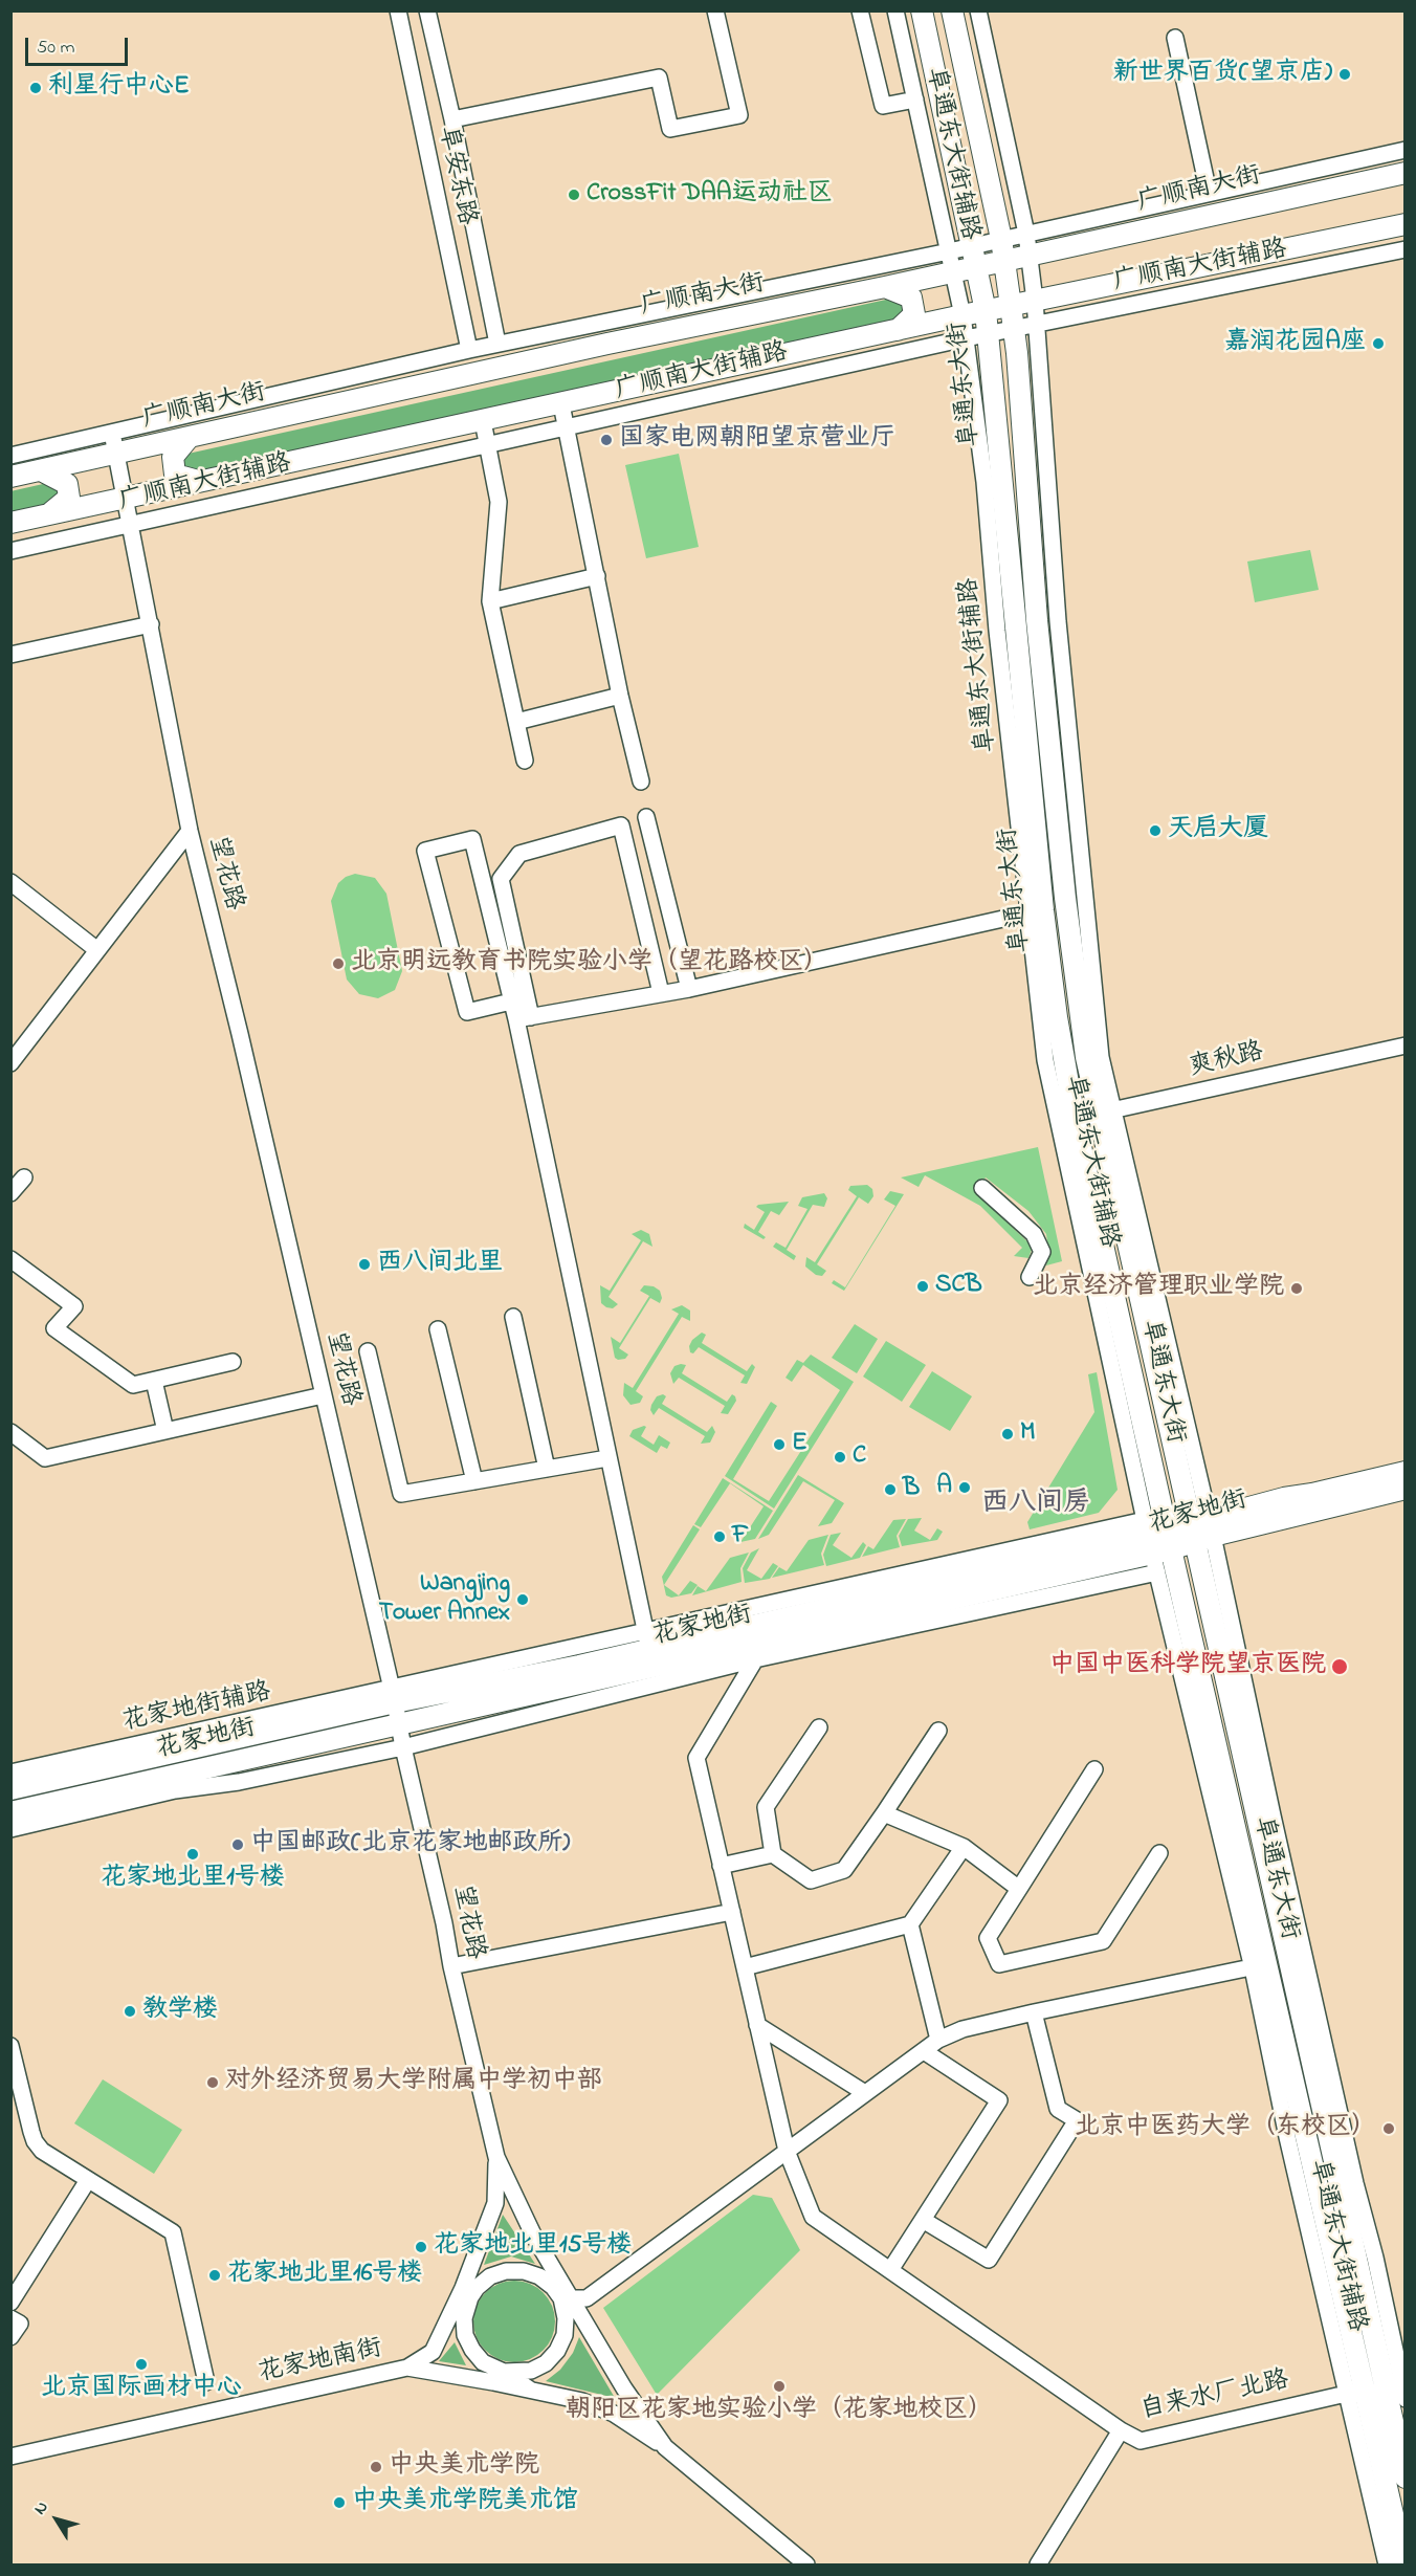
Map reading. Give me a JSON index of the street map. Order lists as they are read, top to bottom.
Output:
{
  "streets": {
    "main road": ["广顺南大街", "阜通东大街", "花家地街"],
    "street": [
      "阜通东大街辅路",
      "阜安东路",
      "广顺南大街辅路",
      "望花路",
      "爽秋路",
      "花家地街辅路",
      "花家地南街",
      "自来水厂北路"
    ]
  },
  "crossings": [
    ["阜通东大街辅路", "广顺南大街"],
    ["阜通东大街辅路", "广顺南大街辅路"],
    ["阜通东大街辅路", "阜通东大街"],
    ["阜通东大街辅路", "爽秋路"],
    ["阜通东大街辅路", "花家地街"],
    ["广顺南大街", "阜通东大街"],
    ["广顺南大街", "望花路"],
    ["广顺南大街辅路", "阜通东大街"],
    ["广顺南大街辅路", "望花路"],
    ["阜通东大街", "爽秋路"],
    ["阜通东大街", "花家地街"],
    ["阜通东大街", "自来水厂北路"],
    ["望花路", "花家地街"],
    ["望花路", "花家地街辅路"],
    ["望花路", "花家地南街"],
    ["花家地街", "花家地街辅路"]
  ],
  "districts": ["西八间房"],
  "places": [
    "新世界百货(望京店)",
    "利星行中心E",
    "CrossFit DAA运动社区",
    "嘉润花园A座",
    "国家电网朝阳望京营业厅",
    "天启大厦",
    "北京明远教育书院实验小学（望花路校区）",
    "西八间北里",
    "SCB",
    "北京经济管理职业学院",
    "M",
    "E",
    "C",
    "A",
    "B",
    "F",
    "Wangjing Tower Annex",
    "中国中医科学院望京医院",
    "中国邮政(北京花家地邮政所)",
    "花家地北里1号楼",
    "教学楼",
    "对外经济贸易大学附属中学初中部",
    "北京中医药大学（东校区）",
    "花家地北里15号楼",
    "花家地北里16号楼",
    "北京国际画材中心",
    "朝阳区花家地实验小学（花家地校区）",
    "中央美术学院",
    "中央美术学院美术馆"
  ],
  "scale_bar": "50 m",
  "north": "top left"
}
